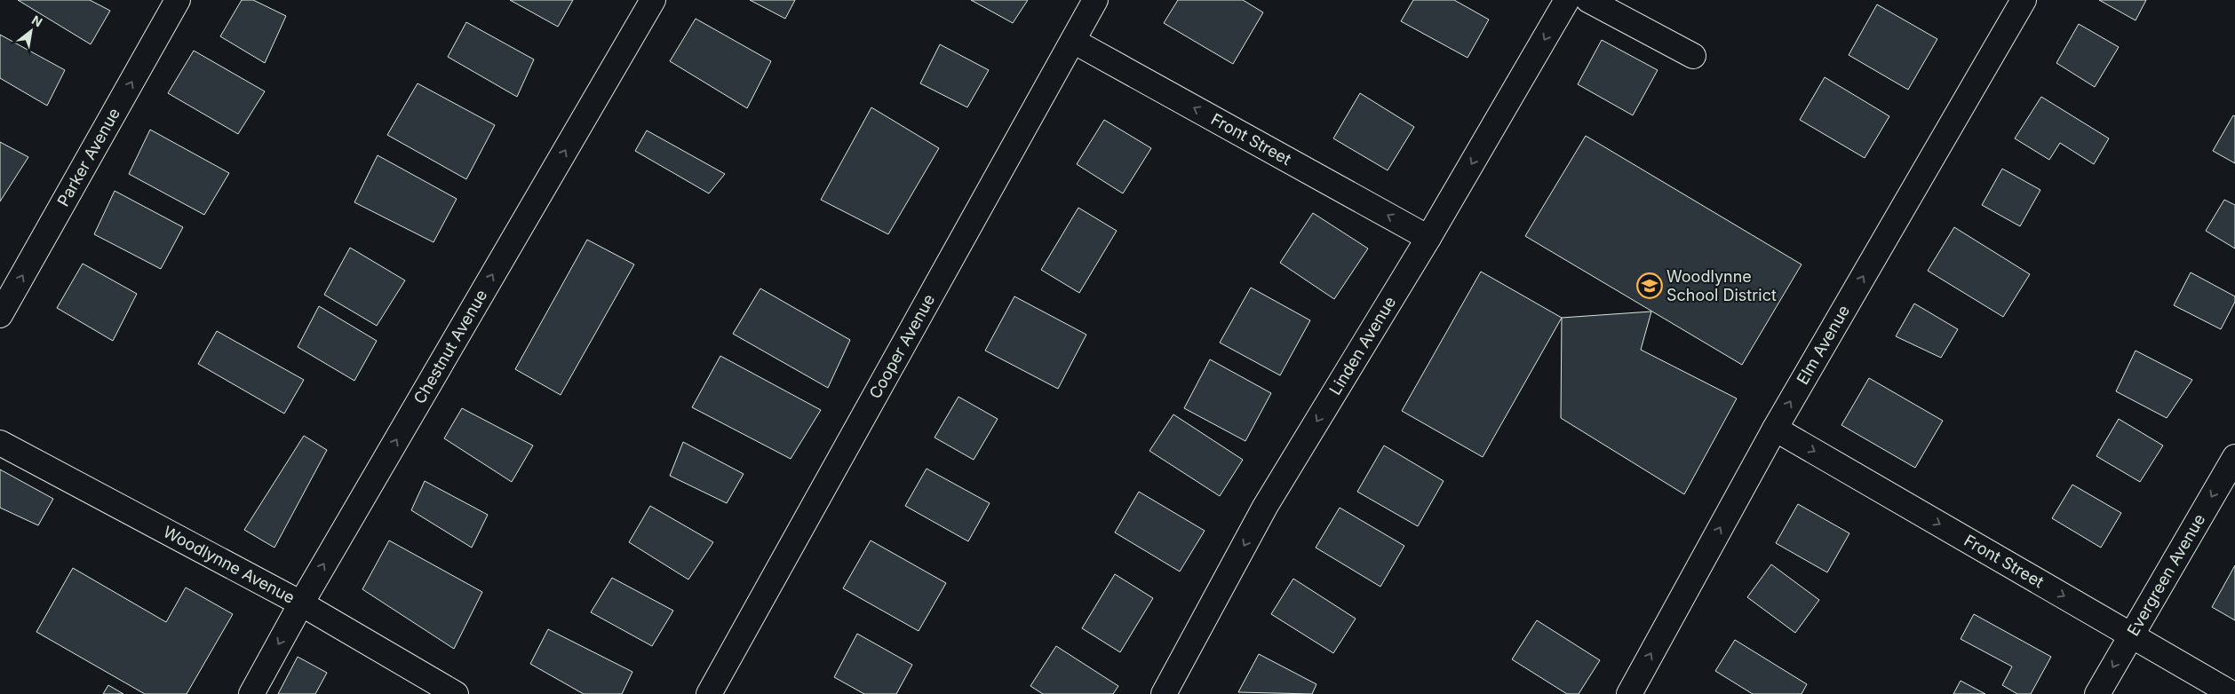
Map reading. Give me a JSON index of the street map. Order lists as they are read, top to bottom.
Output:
{
  "streets": {
    "street": [
      "Front Street",
      "Parker Avenue",
      "Linden Avenue",
      "Elm Avenue",
      "Chestnut Avenue",
      "Cooper Avenue",
      "Woodlynne Avenue",
      "Evergreen Avenue"
    ]
  },
  "crossings": [
    ["Front Street", "Linden Avenue"],
    ["Front Street", "Elm Avenue"],
    ["Front Street", "Cooper Avenue"],
    ["Front Street", "Evergreen Avenue"],
    ["Chestnut Avenue", "Woodlynne Avenue"]
  ],
  "one_way": [
    "Parker Avenue",
    "Linden Avenue",
    "Elm Avenue",
    "Evergreen Avenue"
  ],
  "places": {
    "school or university": ["Woodlynne School District"]
  },
  "north": "top right"
}
